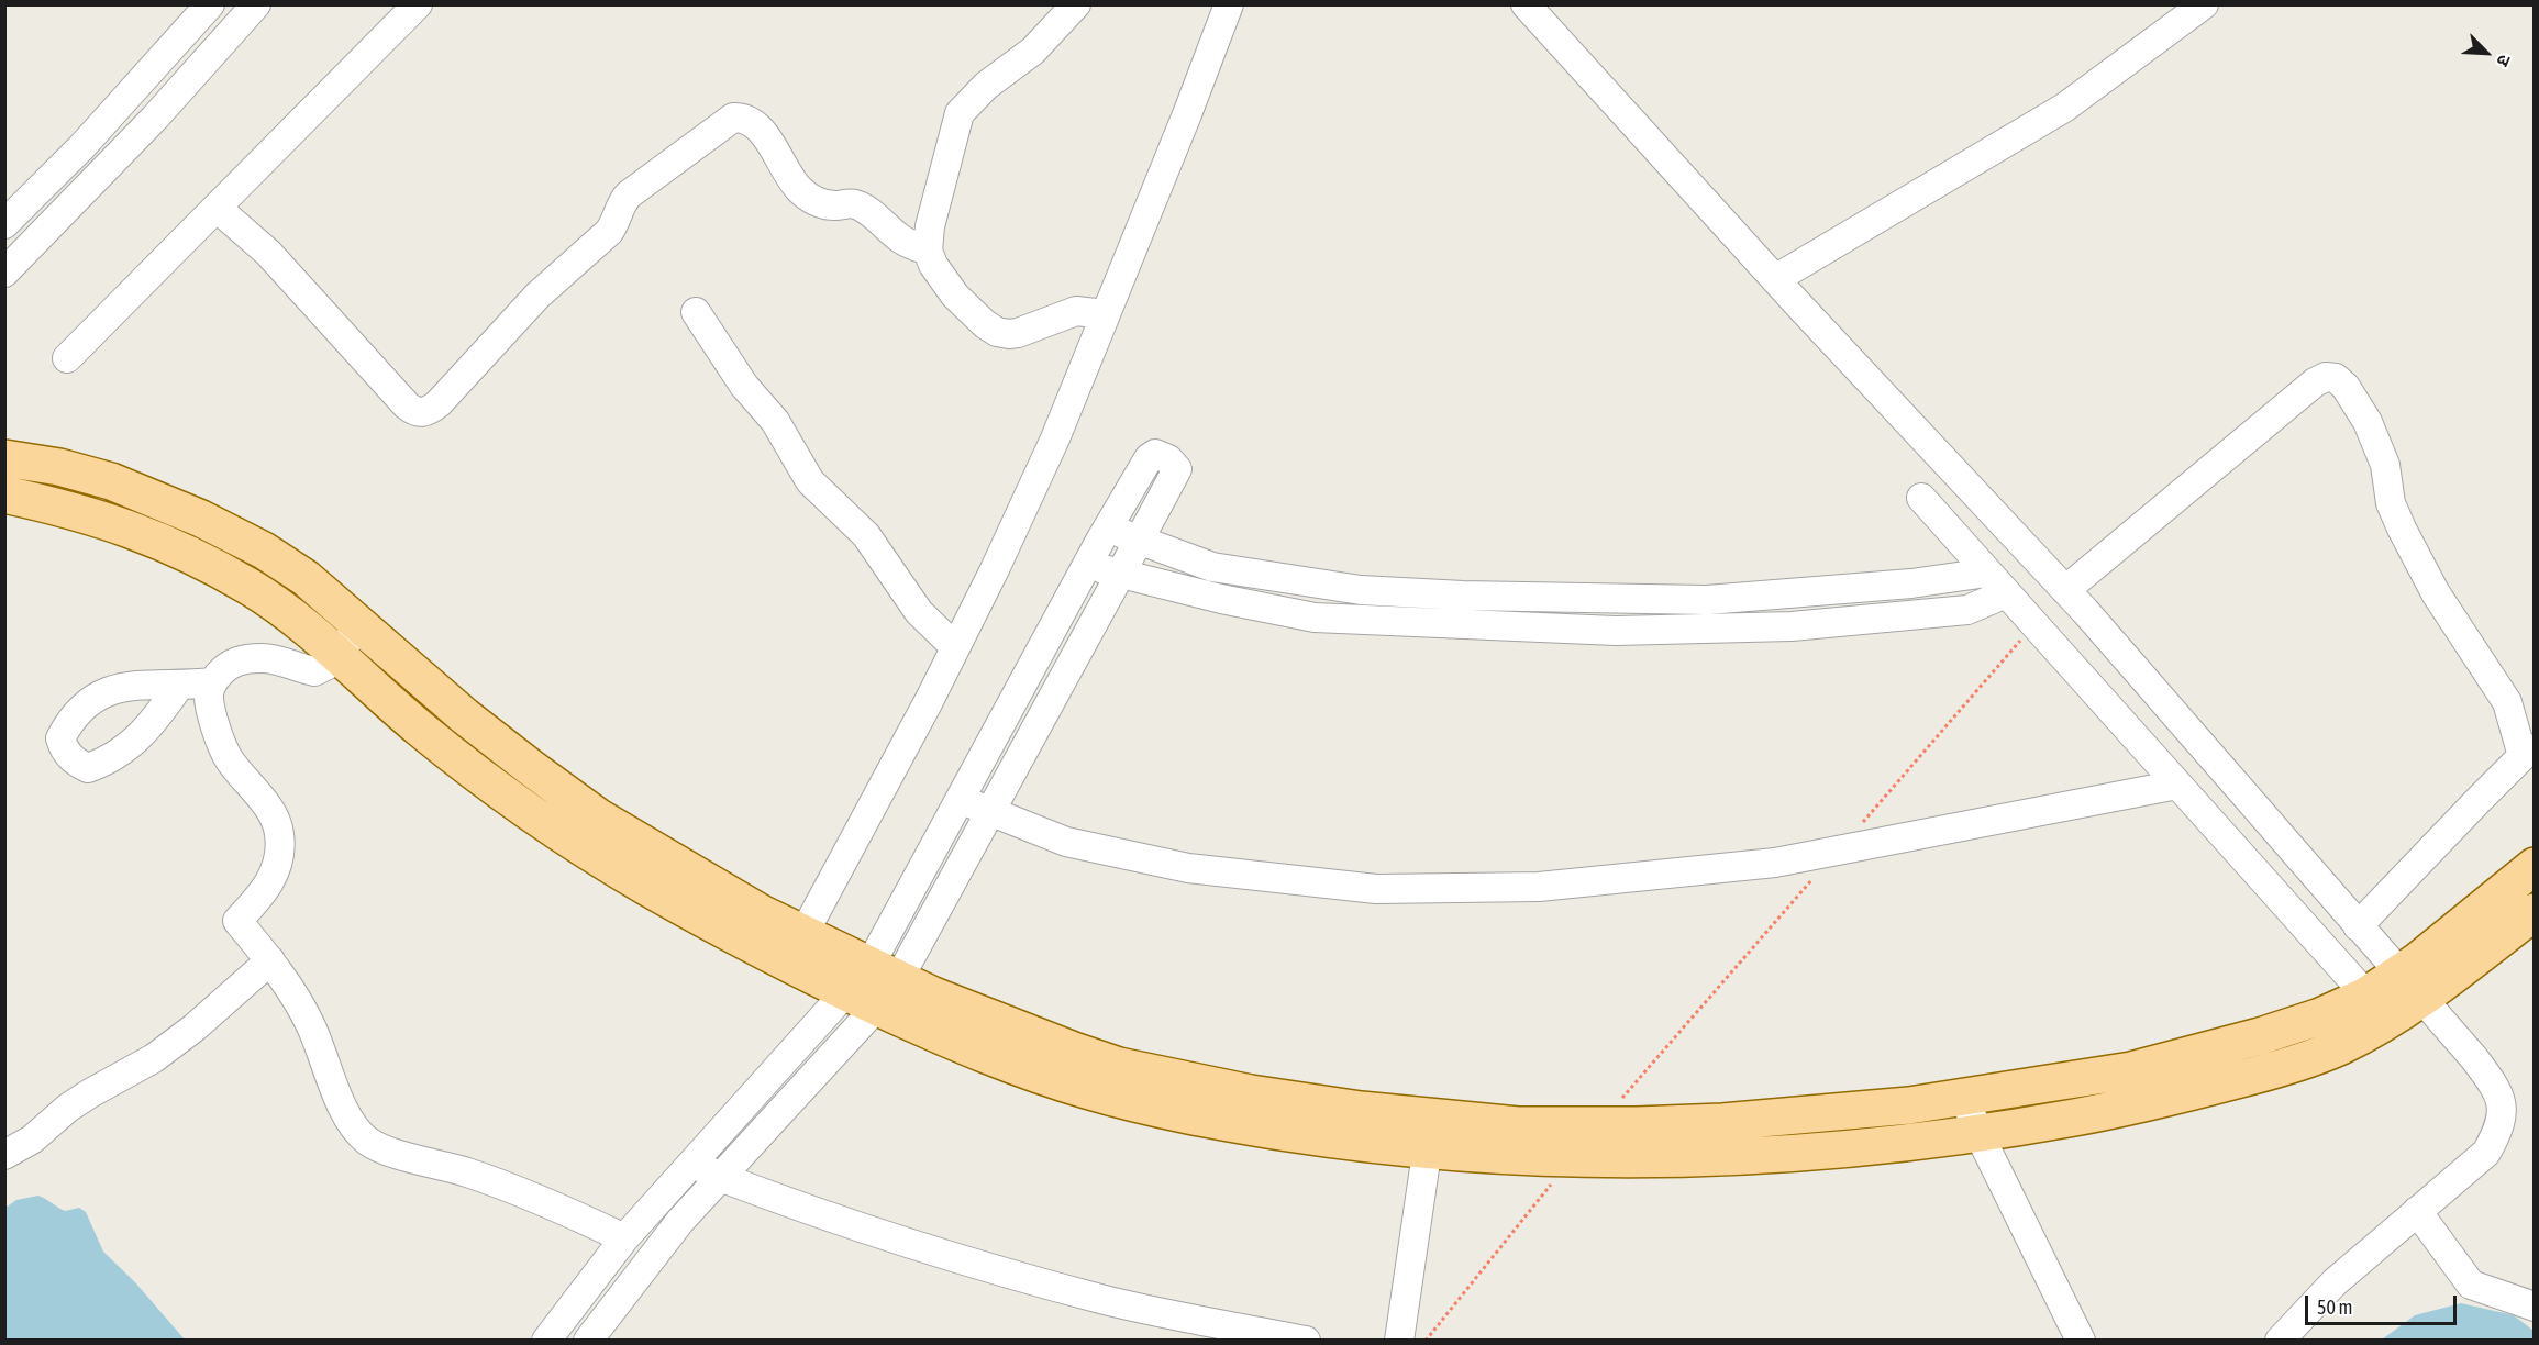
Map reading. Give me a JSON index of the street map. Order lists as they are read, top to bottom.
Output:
{
  "scale_bar": "50 m",
  "north": "bottom right"
}
